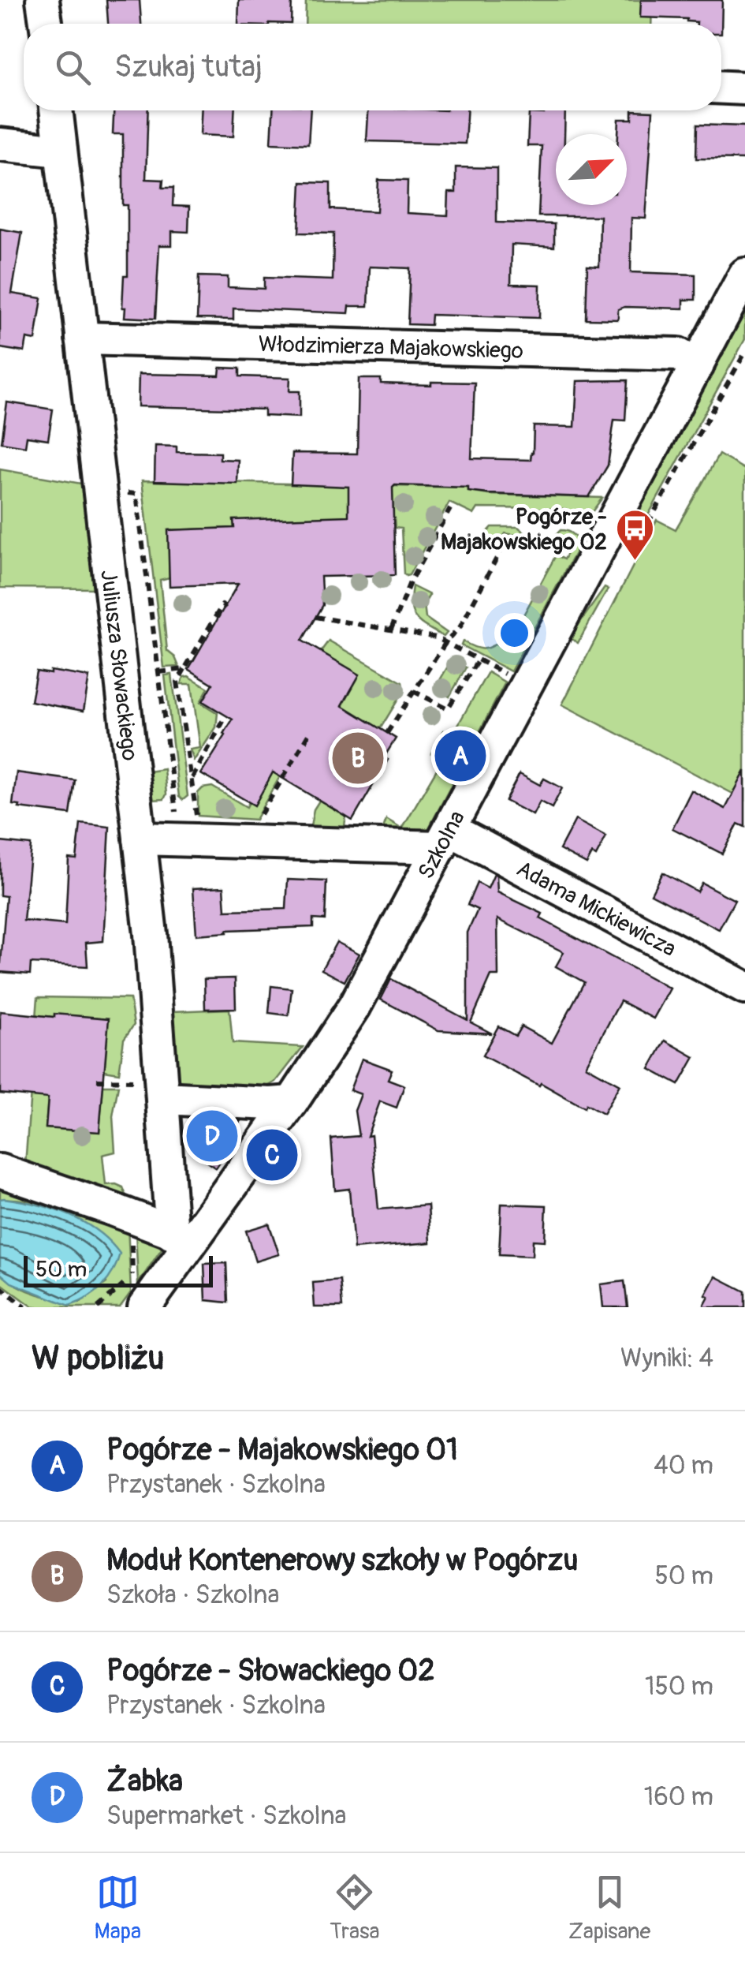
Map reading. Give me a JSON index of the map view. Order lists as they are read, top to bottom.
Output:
{
  "streets": {
    "street": [
      "Włodzimierza Majakowskiego",
      "Juliusza Słowackiego",
      "Szkolna",
      "Adama Mickiewicza"
    ]
  },
  "crossings": [
    ["Włodzimierza Majakowskiego", "Juliusza Słowackiego"],
    ["Włodzimierza Majakowskiego", "Szkolna"],
    ["Juliusza Słowackiego", "Szkolna"],
    ["Szkolna", "Adama Mickiewicza"]
  ],
  "places": {
    "bus stop": ["Pogórze - Majakowskiego 02"]
  },
  "scale_bar": "50 m",
  "north": "top right",
  "page": {
    "search": "Szukaj tutaj",
    "pins": [
      "A",
      "B",
      "D",
      "C"
    ],
    "scale": "50 m",
    "heading": ["W pobliżu", "Wyniki: 4"],
    "list": [
      {
        "mark": "A",
        "name": "Pogórze - Majakowskiego 01",
        "note": "Przystanek · Szkolna",
        "value": "40 m"
      },
      {
        "mark": "B",
        "name": "Moduł Kontenerowy szkoły w Pogórzu",
        "note": "Szkoła · Szkolna",
        "value": "50 m"
      },
      {
        "mark": "C",
        "name": "Pogórze - Słowackiego 02",
        "note": "Przystanek · Szkolna",
        "value": "150 m"
      },
      {
        "mark": "D",
        "name": "Żabka",
        "note": "Supermarket · Szkolna",
        "value": "160 m"
      }
    ],
    "nav": ["Mapa", "Trasa", "Zapisane"]
  }
}
